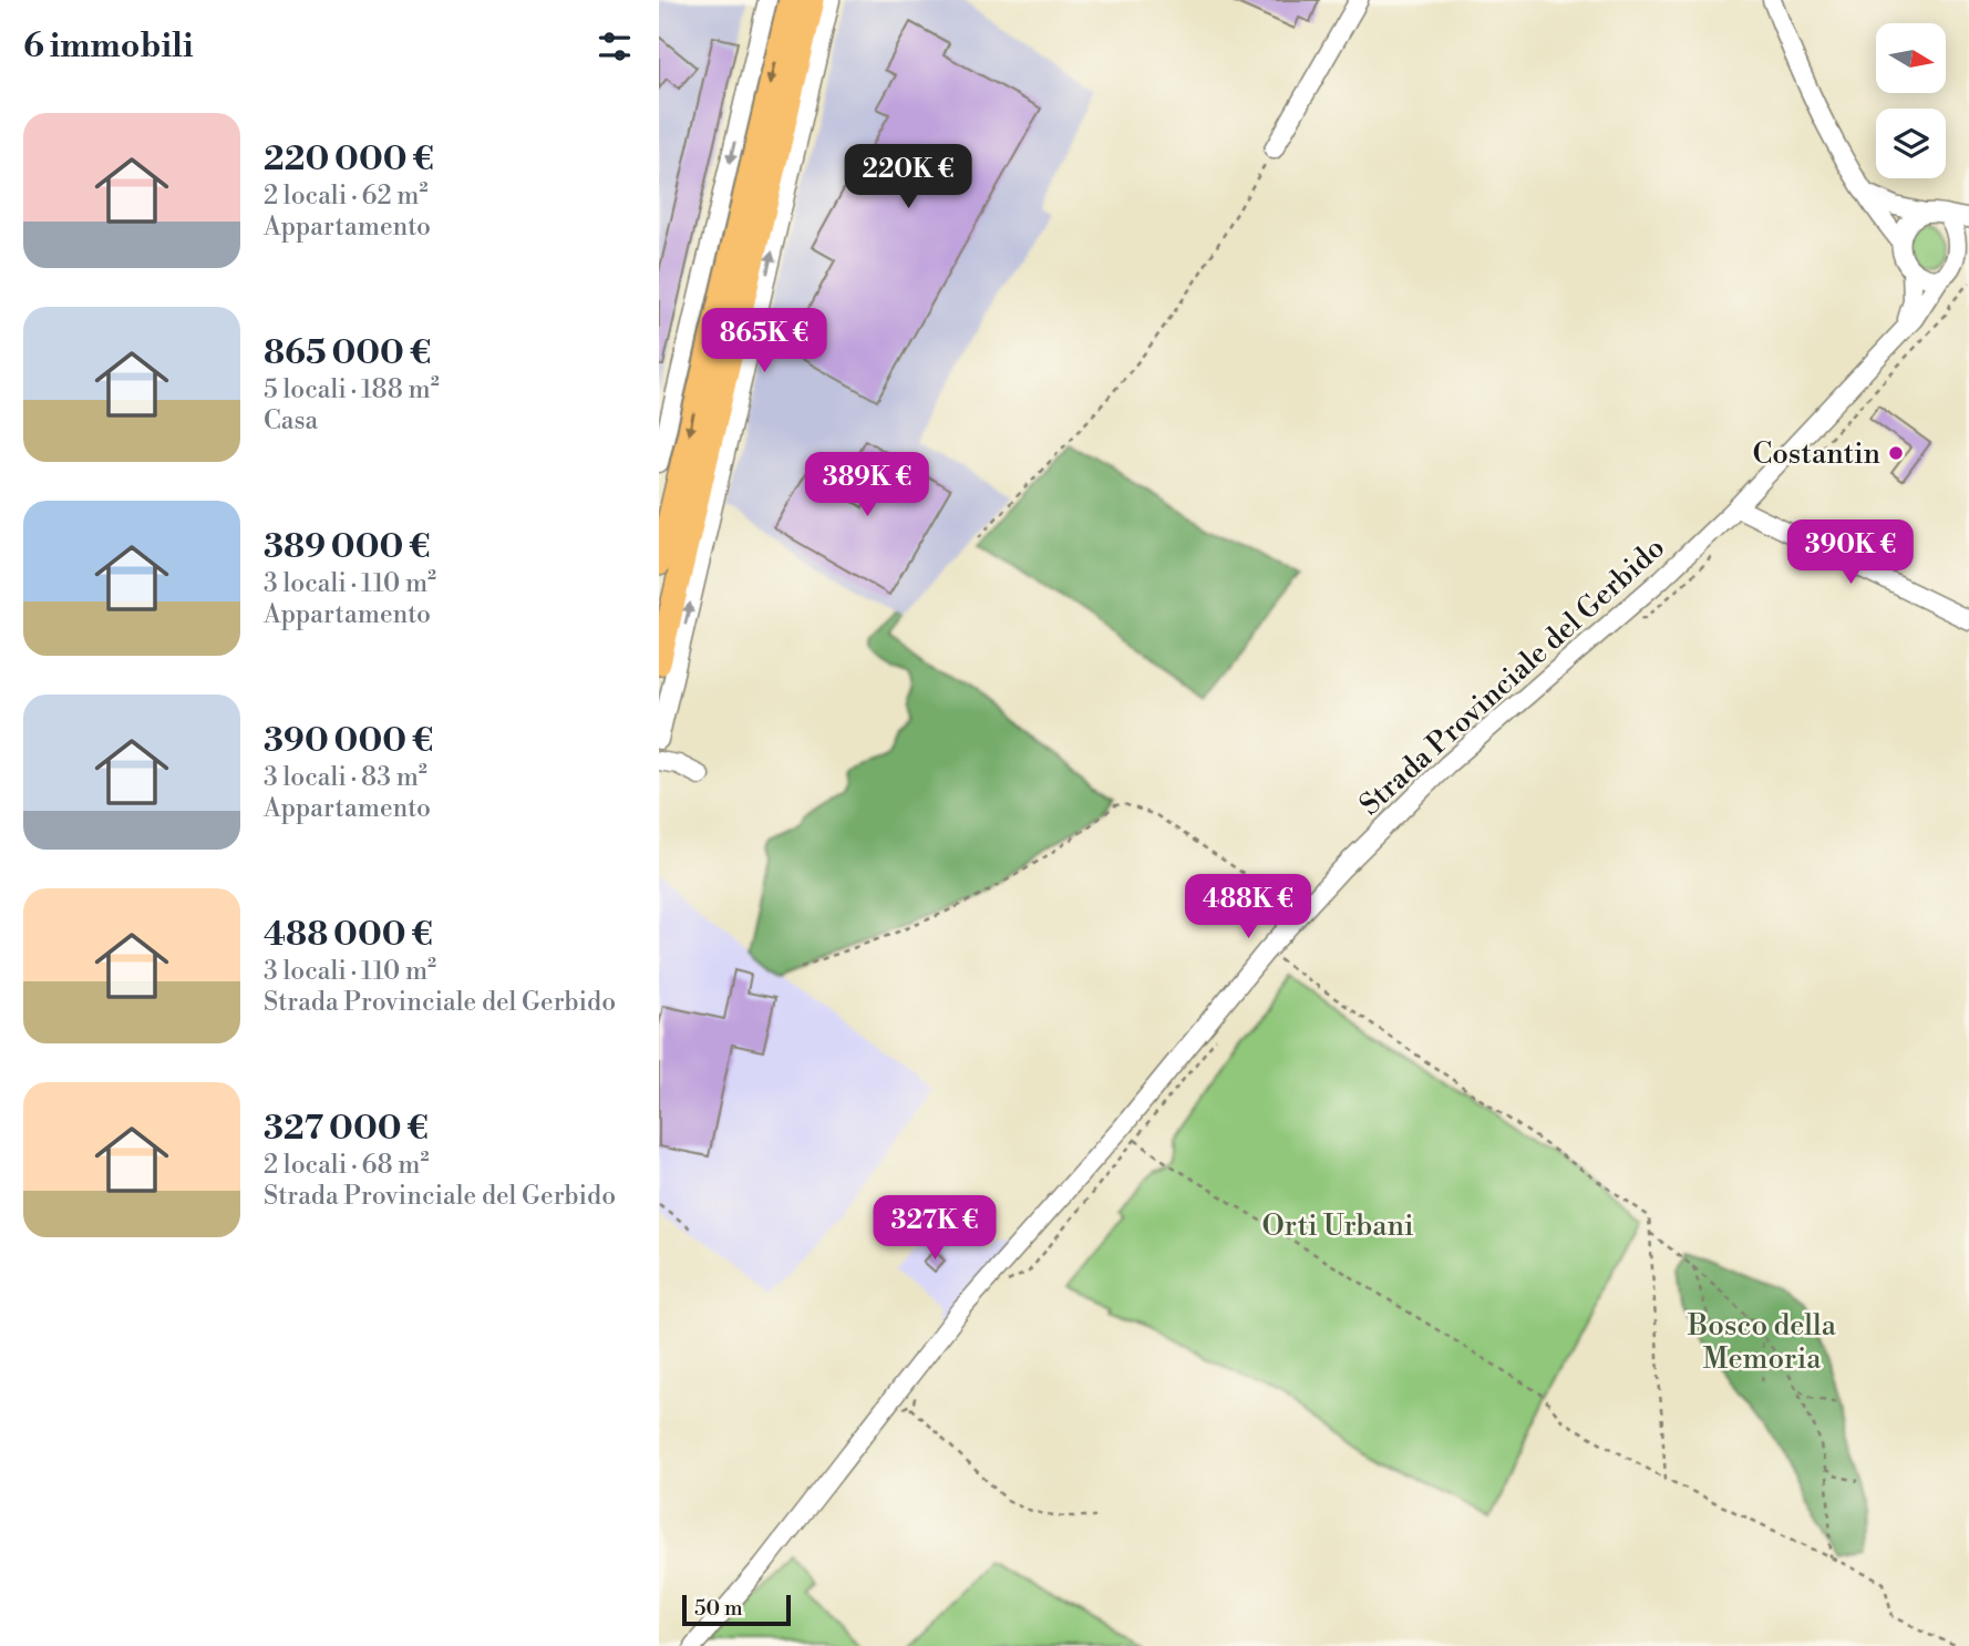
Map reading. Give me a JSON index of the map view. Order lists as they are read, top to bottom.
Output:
{
  "streets": {
    "street": ["Strada Provinciale del Gerbido"]
  },
  "parks": ["Orti Urbani", "Bosco della Memoria"],
  "places": ["Costantin"],
  "scale_bar": "50 m",
  "north": "right",
  "page": {
    "heading": "6 immobili",
    "list": [
      {
        "name": "220 000 €",
        "note": "2 locali · 62 m² · Appartamento"
      },
      {
        "name": "865 000 €",
        "note": "5 locali · 188 m² · Casa"
      },
      {
        "name": "389 000 €",
        "note": "3 locali · 110 m² · Appartamento"
      },
      {
        "name": "390 000 €",
        "note": "3 locali · 83 m² · Appartamento"
      },
      {
        "name": "488 000 €",
        "note": "3 locali · 110 m² · Strada Provinciale del Gerbido"
      },
      {
        "name": "327 000 €",
        "note": "2 locali · 68 m² · Strada Provinciale del Gerbido"
      }
    ],
    "price": [
      "220K €",
      "865K €",
      "389K €",
      "390K €",
      "488K €",
      "327K €"
    ],
    "scale": "50 m"
  }
}
